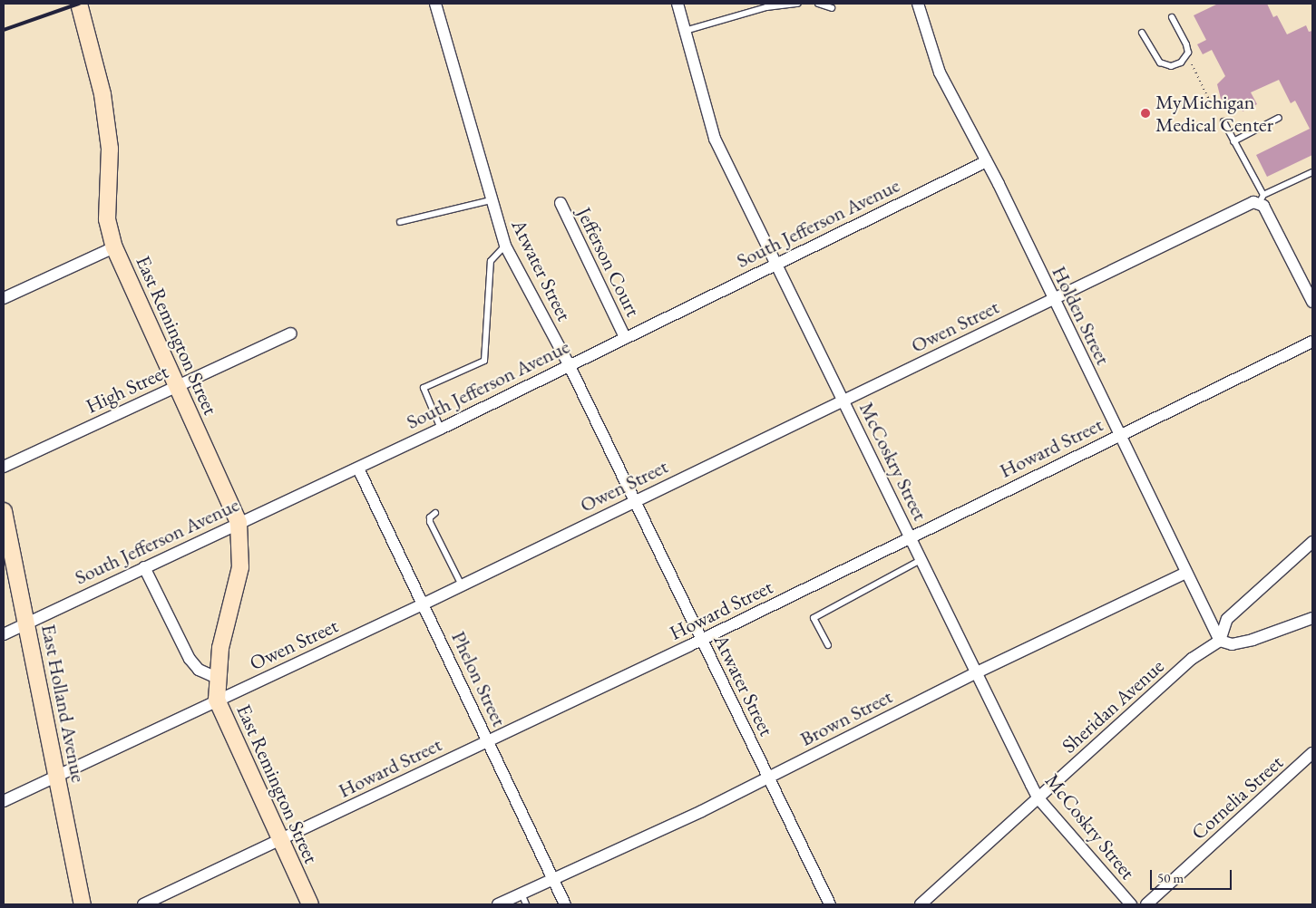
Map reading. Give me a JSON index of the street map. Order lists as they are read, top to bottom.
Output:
{
  "streets": {
    "main road": ["East Remington Street", "East Holland Avenue"],
    "street": [
      "South Jefferson Avenue",
      "Jefferson Court",
      "Atwater Street",
      "Holden Street",
      "Owen Street",
      "High Street",
      "Howard Street",
      "McCoskry Street",
      "Phelon Street",
      "Sheridan Avenue",
      "Brown Street",
      "Cornelia Street"
    ]
  },
  "crossings": [
    ["South Jefferson Avenue", "Jefferson Court"],
    ["South Jefferson Avenue", "Atwater Street"],
    ["South Jefferson Avenue", "Holden Street"],
    ["South Jefferson Avenue", "East Remington Street"],
    ["South Jefferson Avenue", "McCoskry Street"],
    ["South Jefferson Avenue", "Phelon Street"],
    ["South Jefferson Avenue", "East Holland Avenue"],
    ["Atwater Street", "Owen Street"],
    ["Atwater Street", "Howard Street"],
    ["Atwater Street", "Brown Street"],
    ["Holden Street", "Owen Street"],
    ["Holden Street", "Howard Street"],
    ["Holden Street", "Sheridan Avenue"],
    ["Holden Street", "Brown Street"],
    ["Owen Street", "East Remington Street"],
    ["Owen Street", "McCoskry Street"],
    ["Owen Street", "Phelon Street"],
    ["Owen Street", "East Holland Avenue"],
    ["East Remington Street", "High Street"],
    ["East Remington Street", "Howard Street"],
    ["Howard Street", "McCoskry Street"],
    ["Howard Street", "Phelon Street"],
    ["McCoskry Street", "Sheridan Avenue"],
    ["McCoskry Street", "Brown Street"],
    ["Phelon Street", "Brown Street"]
  ],
  "places": ["MyMichigan Medical Center"],
  "scale_bar": "50 m"
}
